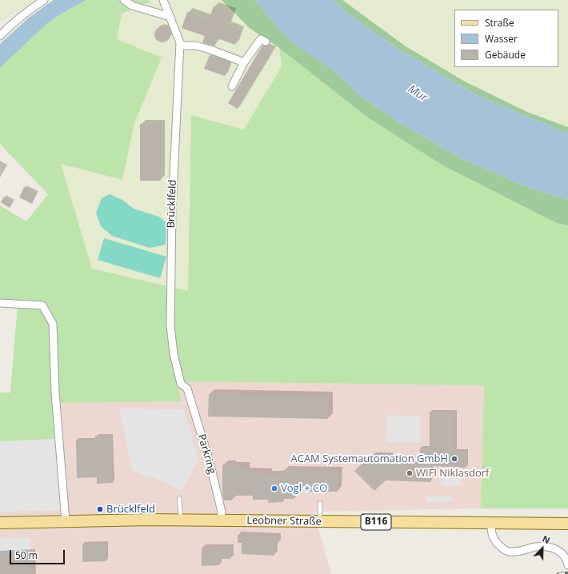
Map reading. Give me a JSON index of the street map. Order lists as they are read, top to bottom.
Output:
{
  "streets": {
    "main road": ["Leobner Straße", "B116"],
    "street": ["Brücklfeld", "Parkring"]
  },
  "crossings": [
    ["Brücklfeld", "Parkring"],
    ["Parkring", "Leobner Straße"]
  ],
  "water": ["Mur"],
  "places": [
    "ACAM Systemautomation GmbH",
    "WIFI Niklasdorf",
    "Vogl + CO",
    "Brücklfeld"
  ],
  "legend": ["Straße", "Wasser", "Gebäude"],
  "scale_bar": "50 m",
  "north": "top right"
}
